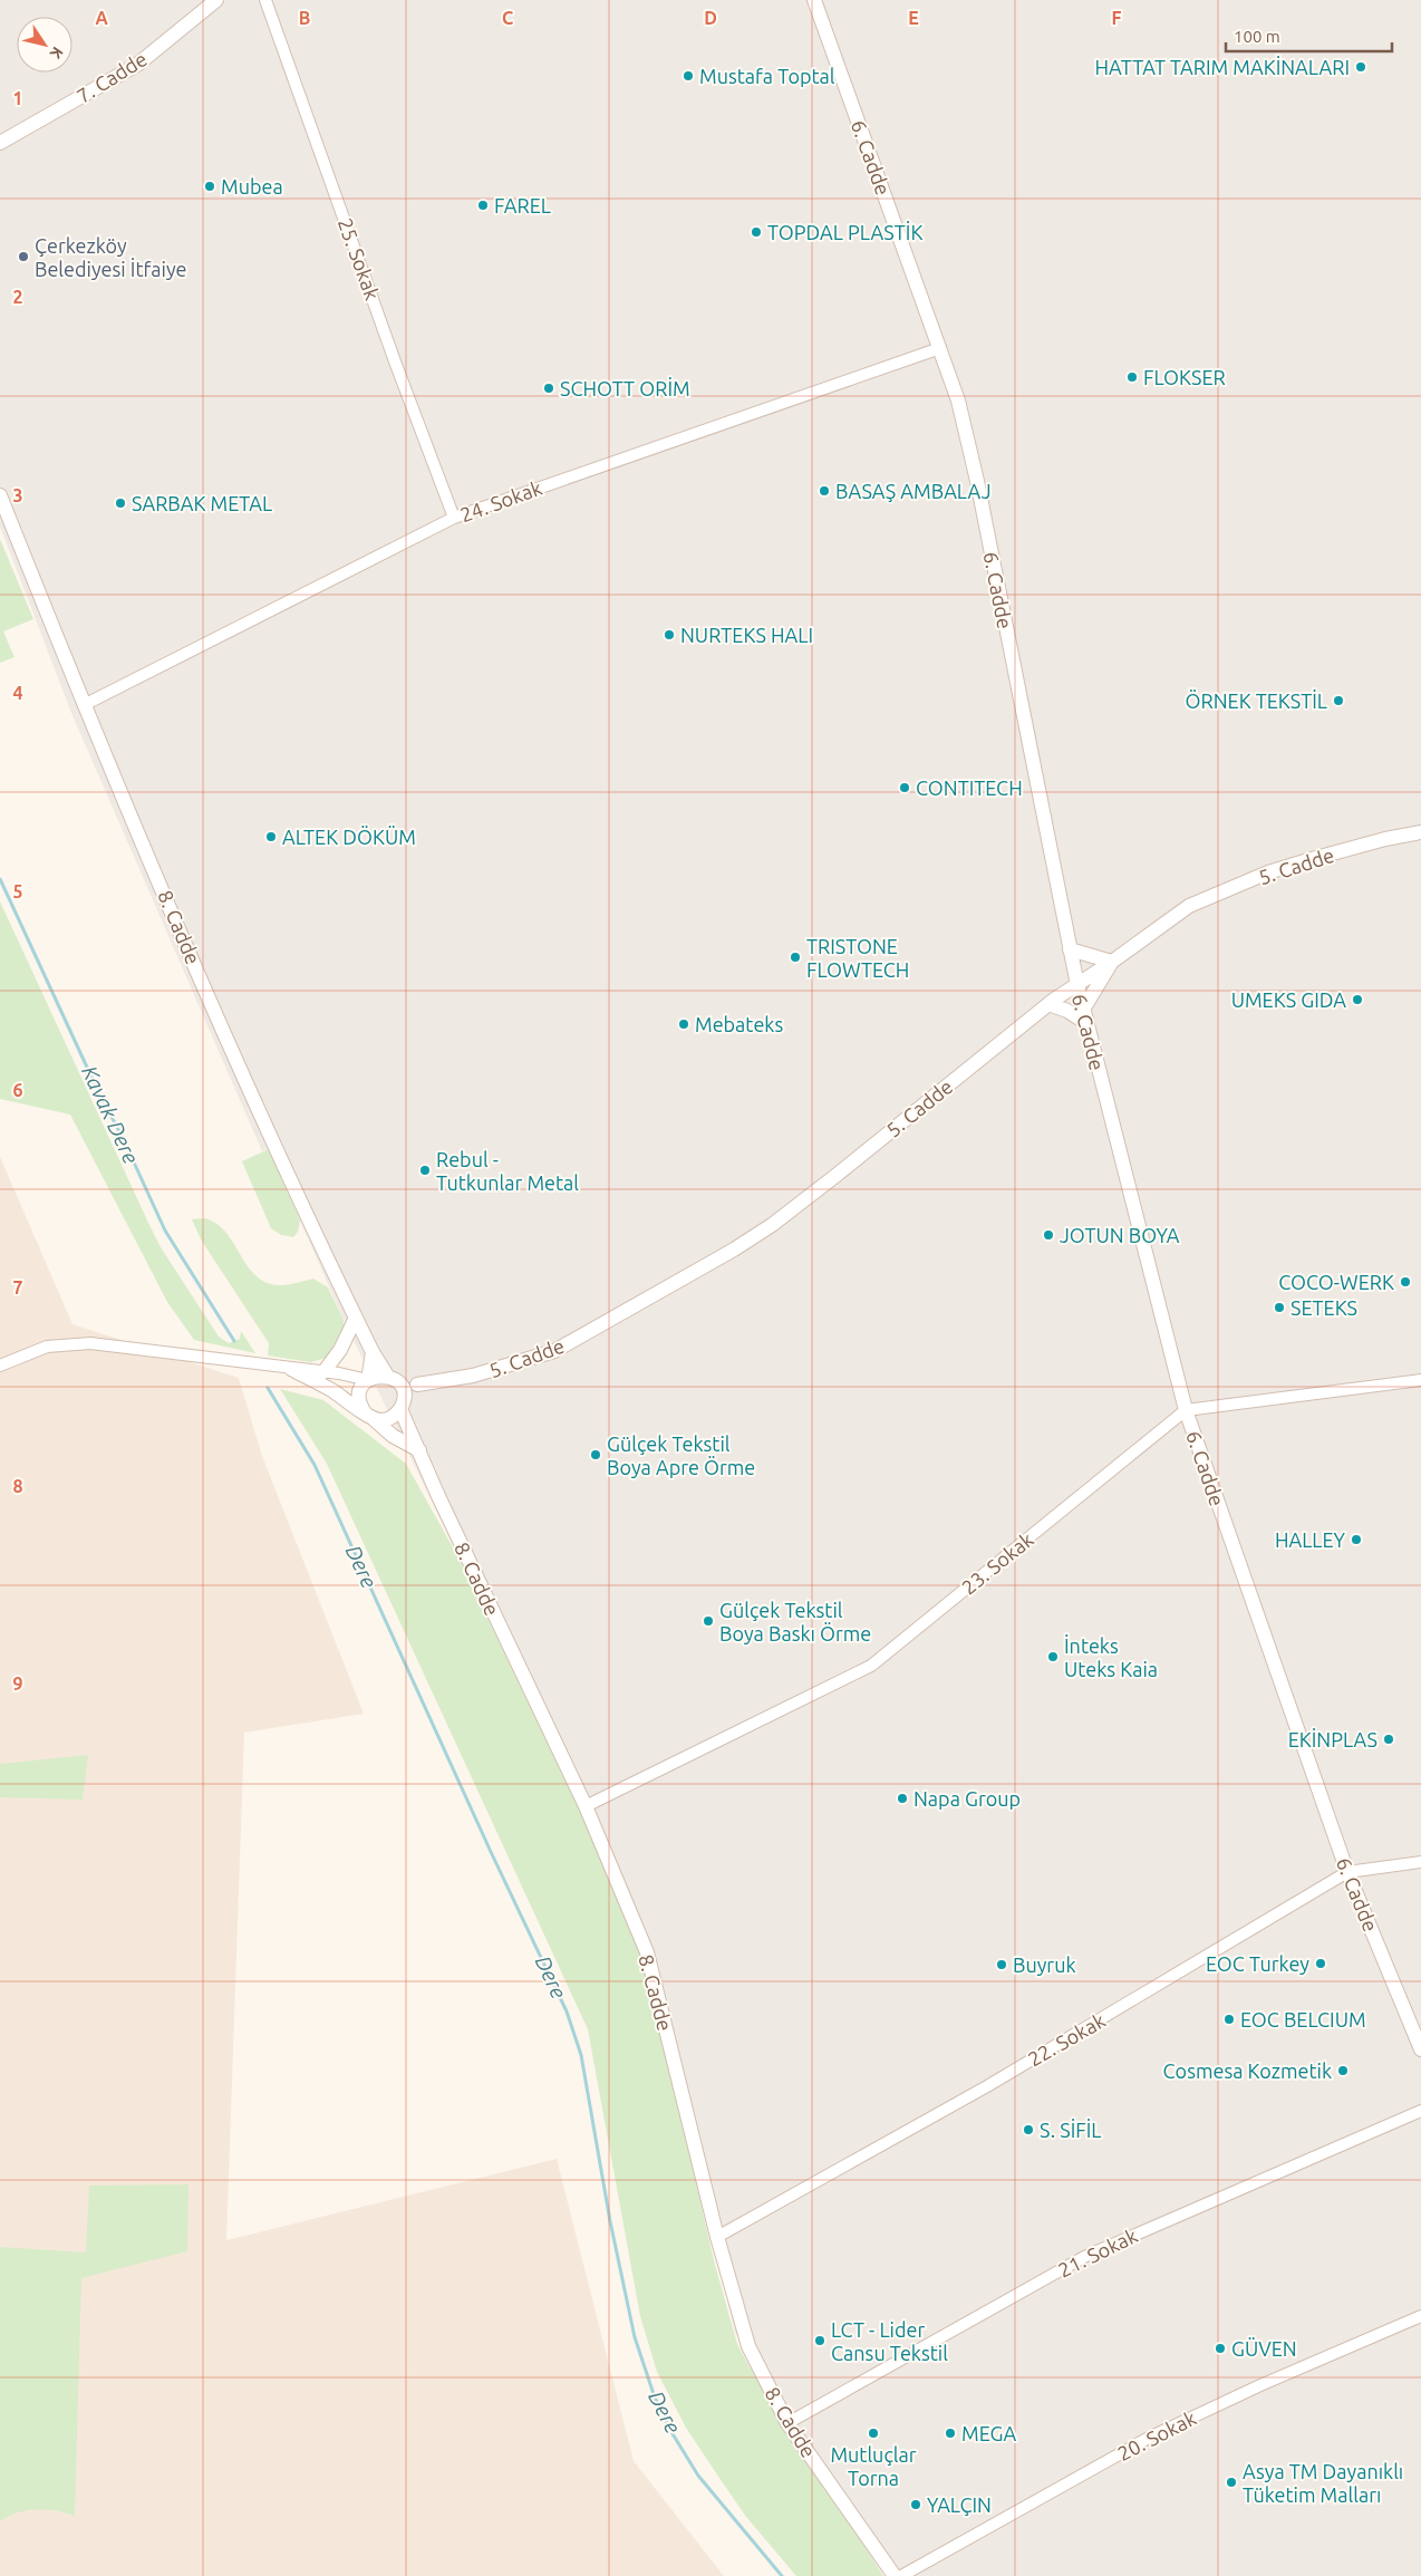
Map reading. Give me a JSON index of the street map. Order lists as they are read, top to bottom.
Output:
{
  "streets": {
    "street": [
      "7. Cadde",
      "6. Cadde",
      "25. Sokak",
      "24. Sokak",
      "5. Cadde",
      "8. Cadde",
      "23. Sokak",
      "22. Sokak",
      "21. Sokak",
      "20. Sokak"
    ]
  },
  "crossings": [
    ["6. Cadde", "24. Sokak"],
    ["6. Cadde", "5. Cadde"],
    ["6. Cadde", "23. Sokak"],
    ["6. Cadde", "22. Sokak"],
    ["25. Sokak", "24. Sokak"],
    ["24. Sokak", "8. Cadde"],
    ["8. Cadde", "23. Sokak"],
    ["8. Cadde", "22. Sokak"],
    ["8. Cadde", "21. Sokak"]
  ],
  "water": ["Kavak Dere", "Dere"],
  "places": [
    "HATTAT TARIM MAKİNALARI",
    "Mustafa Toptal",
    "Mubea",
    "FAREL",
    "TOPDAL PLASTİK",
    "Çerkezköy Belediyesi İtfaiye",
    "FLOKSER",
    "SCHOTT ORİM",
    "BASAŞ AMBALAJ",
    "SARBAK METAL",
    "NURTEKS HALI",
    "ÖRNEK TEKSTİL",
    "CONTITECH",
    "ALTEK DÖKÜM",
    "TRISTONE FLOWTECH",
    "UMEKS GIDA",
    "Mebateks",
    "Rebul - Tutkunlar Metal",
    "JOTUN BOYA",
    "COCO-WERK",
    "SETEKS",
    "Gülçek Tekstil Boya Apre Örme",
    "HALLEY",
    "Gülçek Tekstil Boya Baskı Örme",
    "İnteks Uteks Kaia",
    "EKİNPLAS",
    "Napa Group",
    "EOC Turkey",
    "Buyruk",
    "EOC BELCIUM",
    "Cosmesa Kozmetik",
    "S. SİFİL",
    "LCT - Lider Cansu Tekstil",
    "GÜVEN",
    "Mutluçlar Torna",
    "MEGA",
    "Asya TM Dayanıklı Tüketim Malları",
    "YALÇIN"
  ],
  "scale_bar": "100 m",
  "north": "bottom right",
  "grid": {
    "columns": [
      "A",
      "B",
      "C",
      "D",
      "E",
      "F"
    ],
    "rows": [
      "1",
      "2",
      "3",
      "4",
      "5",
      "6",
      "7",
      "8",
      "9"
    ]
  }
}
